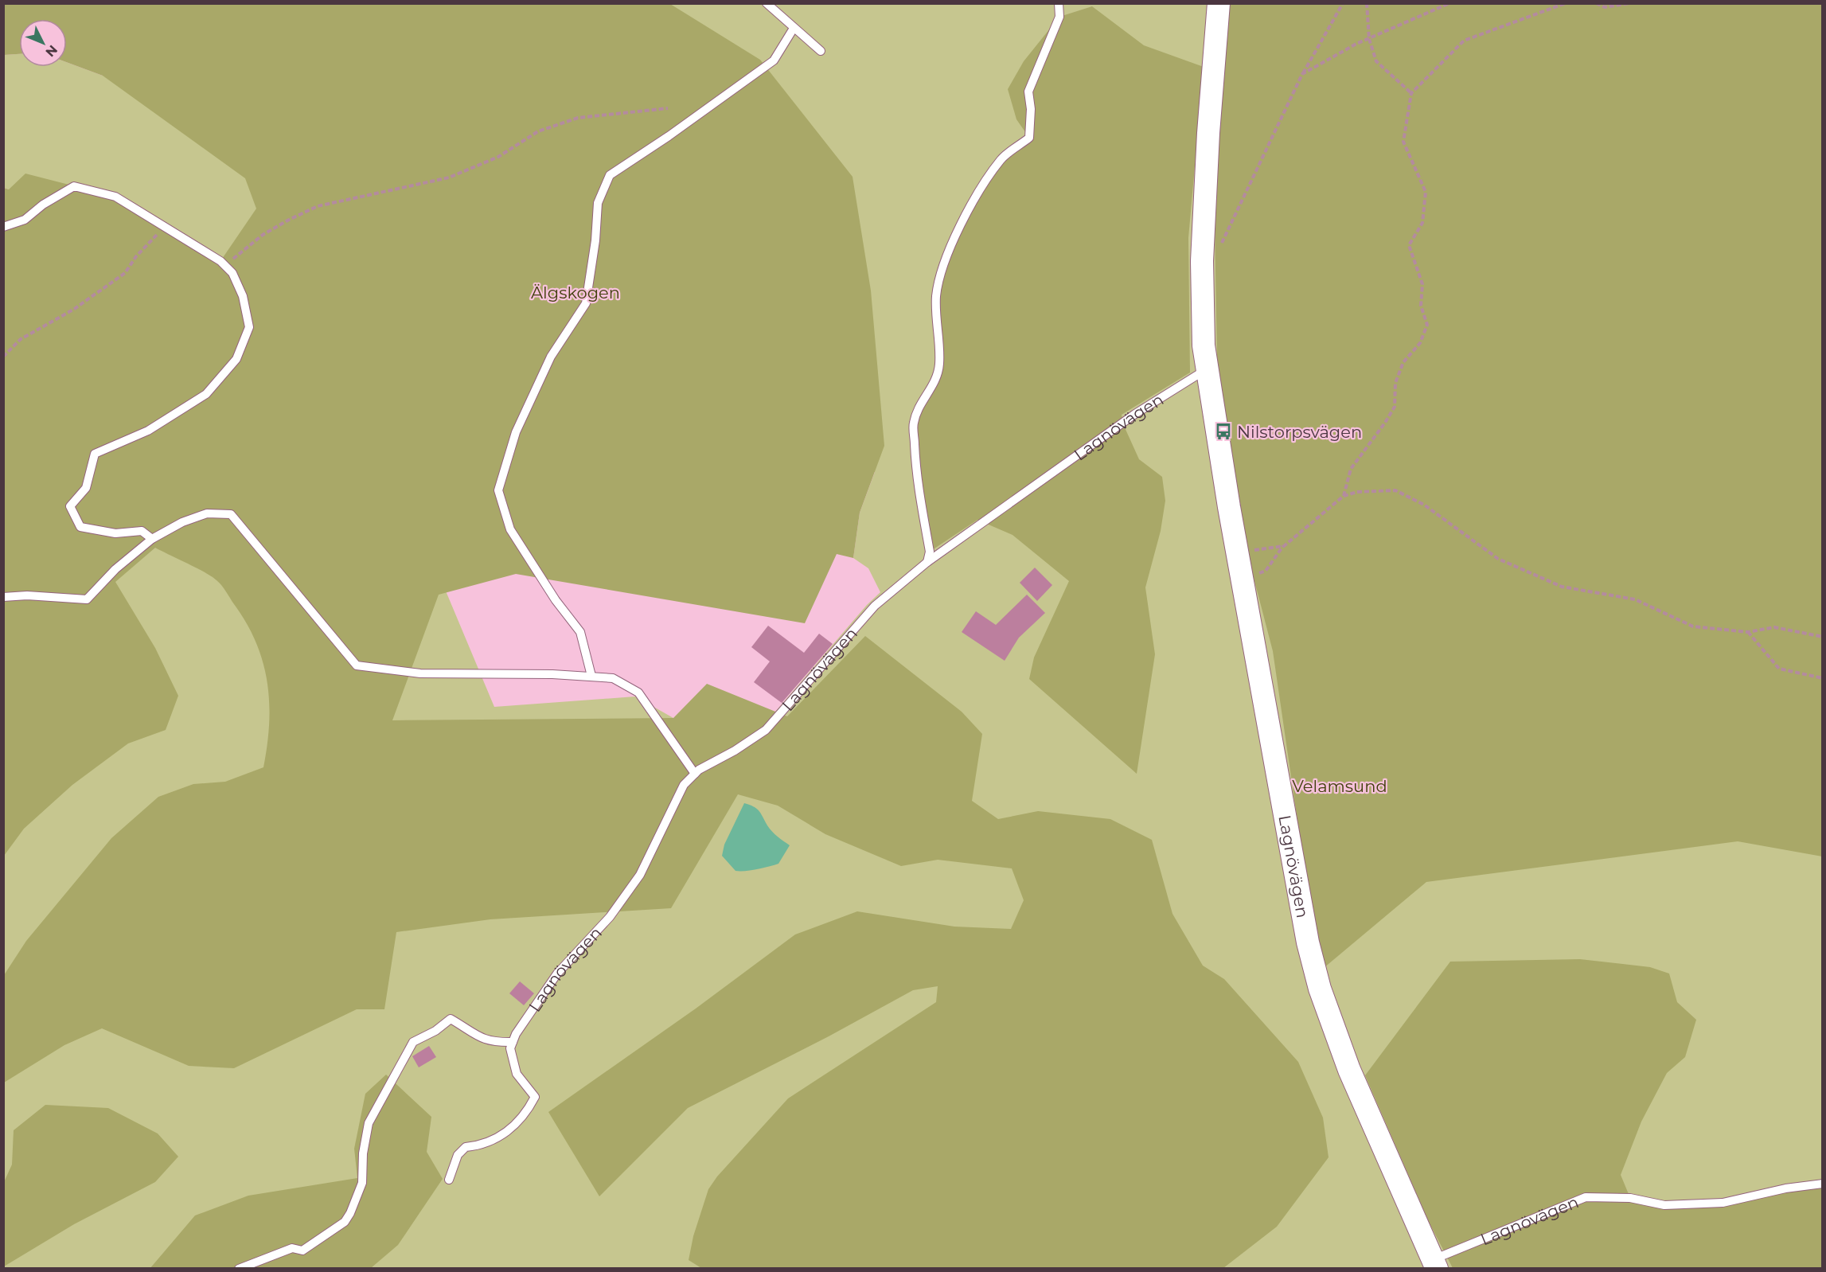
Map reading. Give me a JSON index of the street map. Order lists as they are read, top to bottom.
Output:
{
  "streets": {
    "street": ["Lagnövägen"]
  },
  "parks": ["Älgskogen", "Velamsund"],
  "places": {
    "bus stop": ["Nilstorpsvägen"]
  },
  "north": "bottom right"
}
